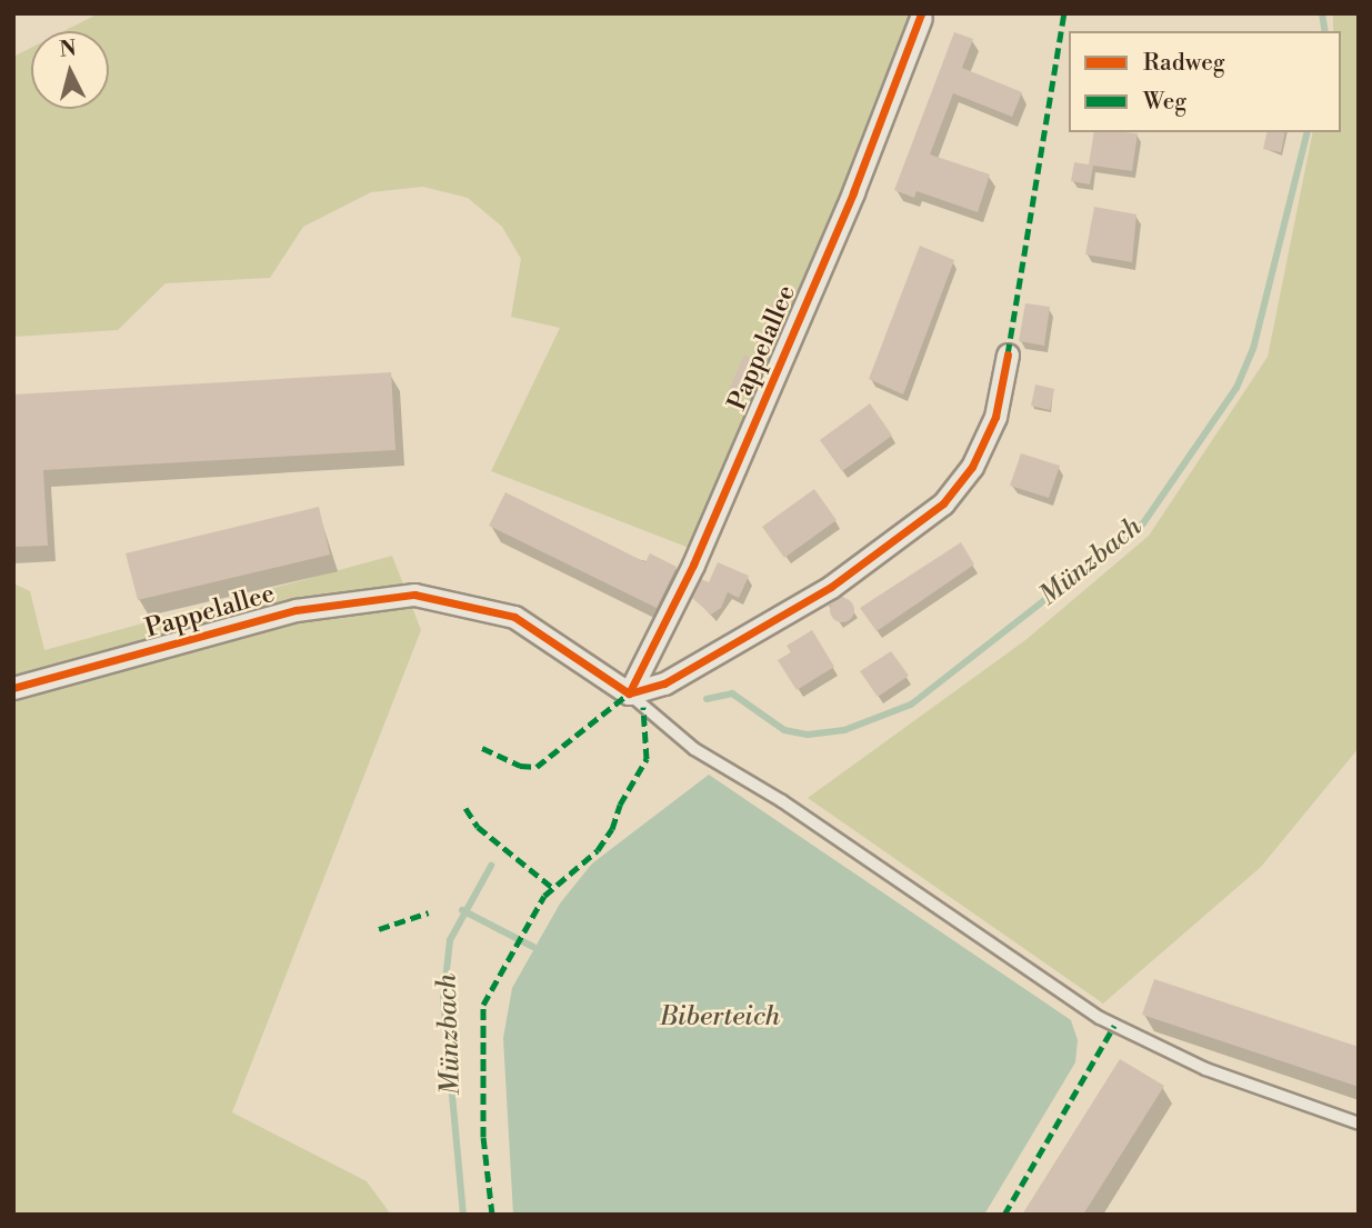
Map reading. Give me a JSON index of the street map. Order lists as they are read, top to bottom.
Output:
{
  "streets": {
    "street": ["Pappelallee"]
  },
  "water": ["Münzbach", "Biberteich"],
  "legend": ["Radweg", "Weg"],
  "north": "top"
}
